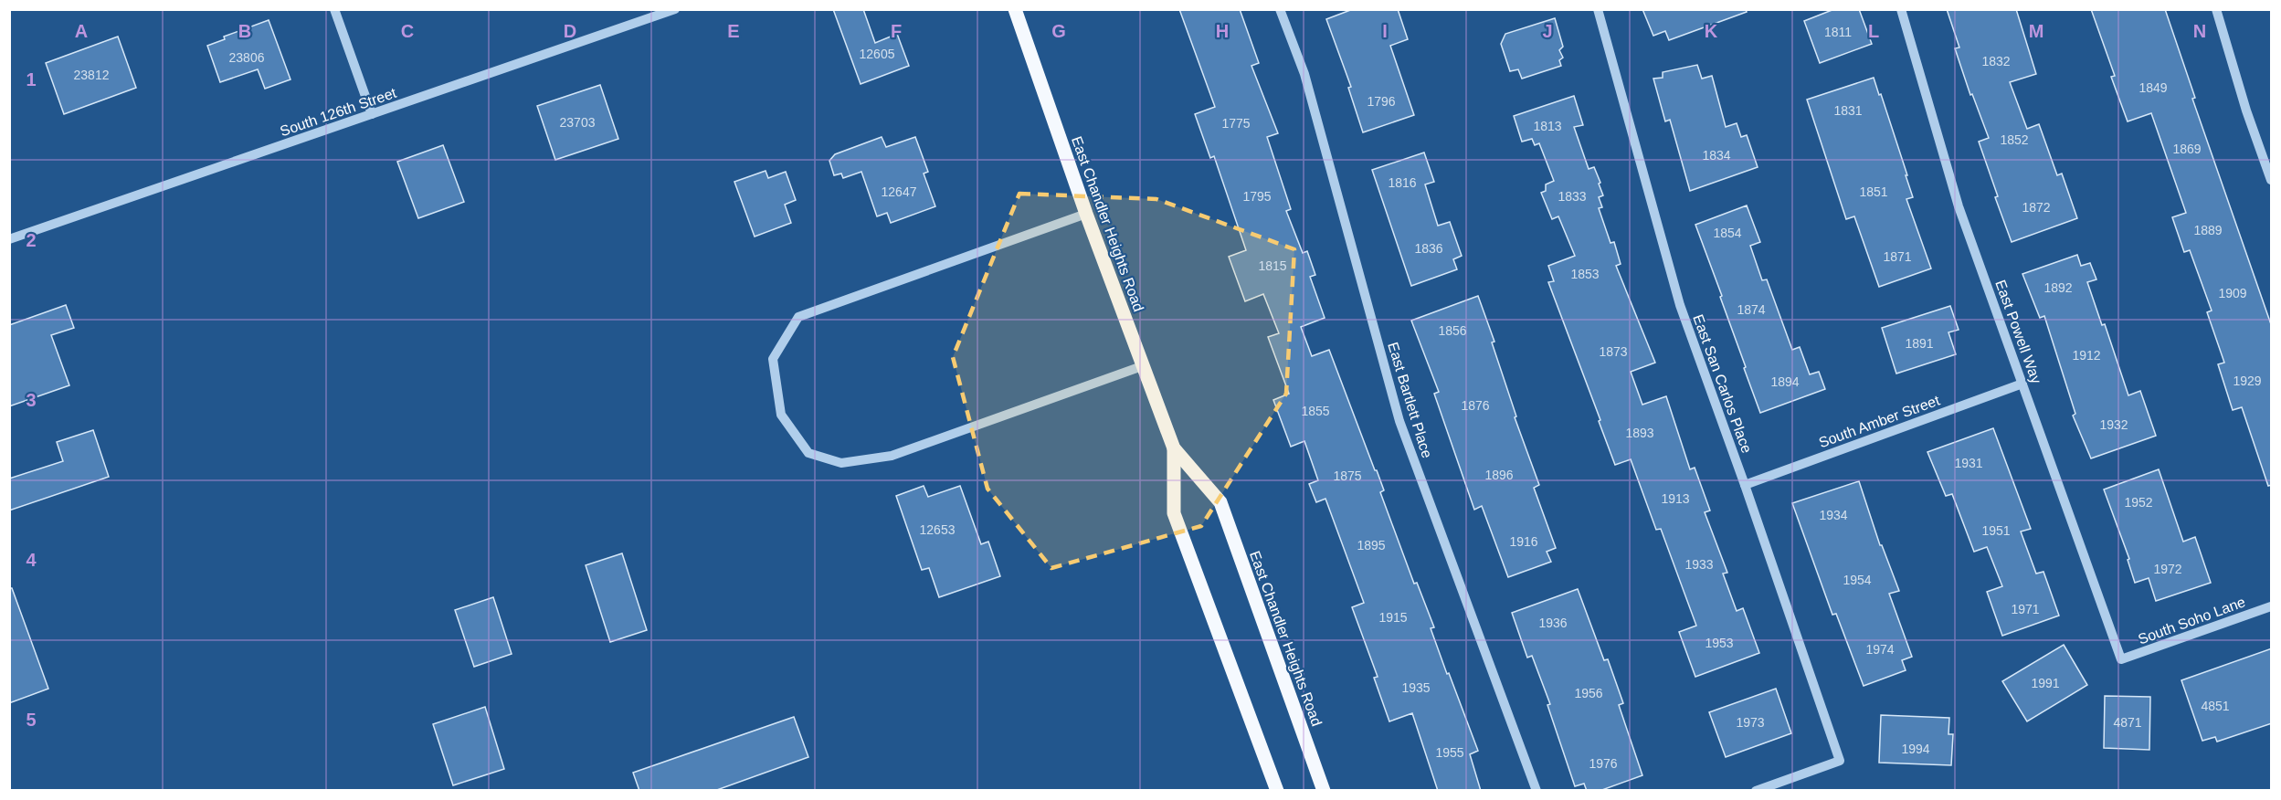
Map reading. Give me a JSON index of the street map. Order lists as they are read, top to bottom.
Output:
{
  "streets": {
    "main road": ["East Chandler Heights Road"],
    "street": [
      "South 126th Street",
      "East Powell Way",
      "East San Carlos Place",
      "East Bartlett Place",
      "South Amber Street",
      "South Soho Lane"
    ]
  },
  "crossings": [
    ["East Powell Way", "South Amber Street"],
    ["East Powell Way", "South Soho Lane"],
    ["East San Carlos Place", "South Amber Street"]
  ],
  "house_numbers": [
    "1811",
    "12605",
    "23806",
    "1832",
    "23812",
    "1849",
    "1796",
    "1831",
    "23703",
    "1775",
    "1813",
    "1852",
    "1869",
    "1834",
    "1816",
    "12647",
    "1851",
    "1795",
    "1833",
    "1872",
    "1889",
    "1854",
    "1836",
    "1871",
    "1815",
    "1853",
    "1892",
    "1909",
    "1874",
    "1856",
    "1891",
    "1873",
    "1912",
    "1929",
    "1894",
    "1876",
    "1855",
    "1932",
    "1893",
    "1931",
    "1896",
    "1875",
    "1913",
    "1952",
    "1934",
    "12653",
    "1951",
    "1916",
    "1895",
    "1933",
    "1972",
    "1954",
    "1971",
    "1915",
    "1936",
    "1953",
    "1974",
    "1991",
    "1935",
    "1956",
    "4851",
    "1973",
    "4871",
    "1994",
    "1955",
    "1976"
  ],
  "grid": {
    "columns": [
      "A",
      "B",
      "C",
      "D",
      "E",
      "F",
      "G",
      "H",
      "I",
      "J",
      "K",
      "L",
      "M",
      "N"
    ],
    "rows": [
      "1",
      "2",
      "3",
      "4",
      "5"
    ]
  }
}
